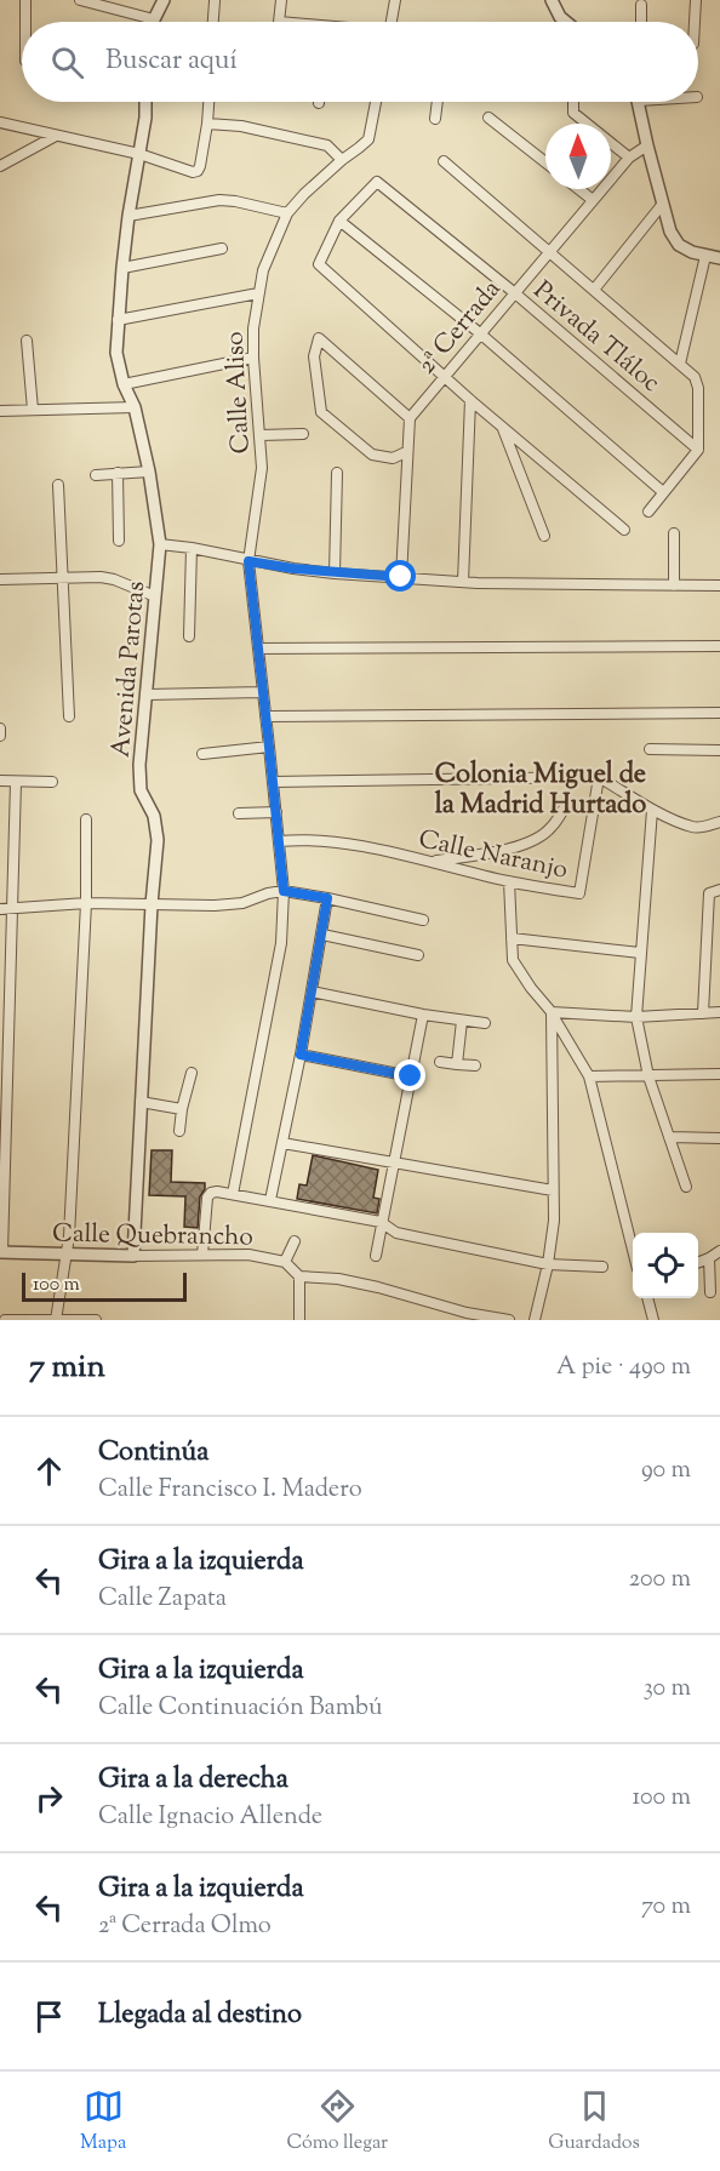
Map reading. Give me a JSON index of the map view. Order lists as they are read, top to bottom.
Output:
{
  "streets": {
    "street": [
      "2ª Cerrada",
      "Privada Tláloc",
      "Calle Aliso",
      "Avenida Parotas",
      "Calle Naranjo",
      "Calle Quebrancho"
    ]
  },
  "crossings": [
    ["2ª Cerrada", "Privada Tláloc"],
    ["Calle Aliso", "Calle Naranjo"],
    ["Avenida Parotas", "Calle Quebrancho"]
  ],
  "districts": ["Colonia Miguel de la Madrid Hurtado"],
  "scale_bar": "100 m",
  "north": "top",
  "page": {
    "search": "Buscar aquí",
    "scale": "100 m",
    "heading": ["7 min", "A pie · 490 m"],
    "list": [
      ["Continúa", "Calle Francisco I. Madero", "90 m"],
      ["Gira a la izquierda", "Calle Zapata", "200 m"],
      ["Gira a la izquierda", "Calle Continuación Bambú", "30 m"],
      ["Gira a la derecha", "Calle Ignacio Allende", "100 m"],
      ["Gira a la izquierda", "2ª Cerrada Olmo", "70 m"],
      "Llegada al destino"
    ],
    "nav": ["Mapa", "Cómo llegar", "Guardados"]
  }
}
